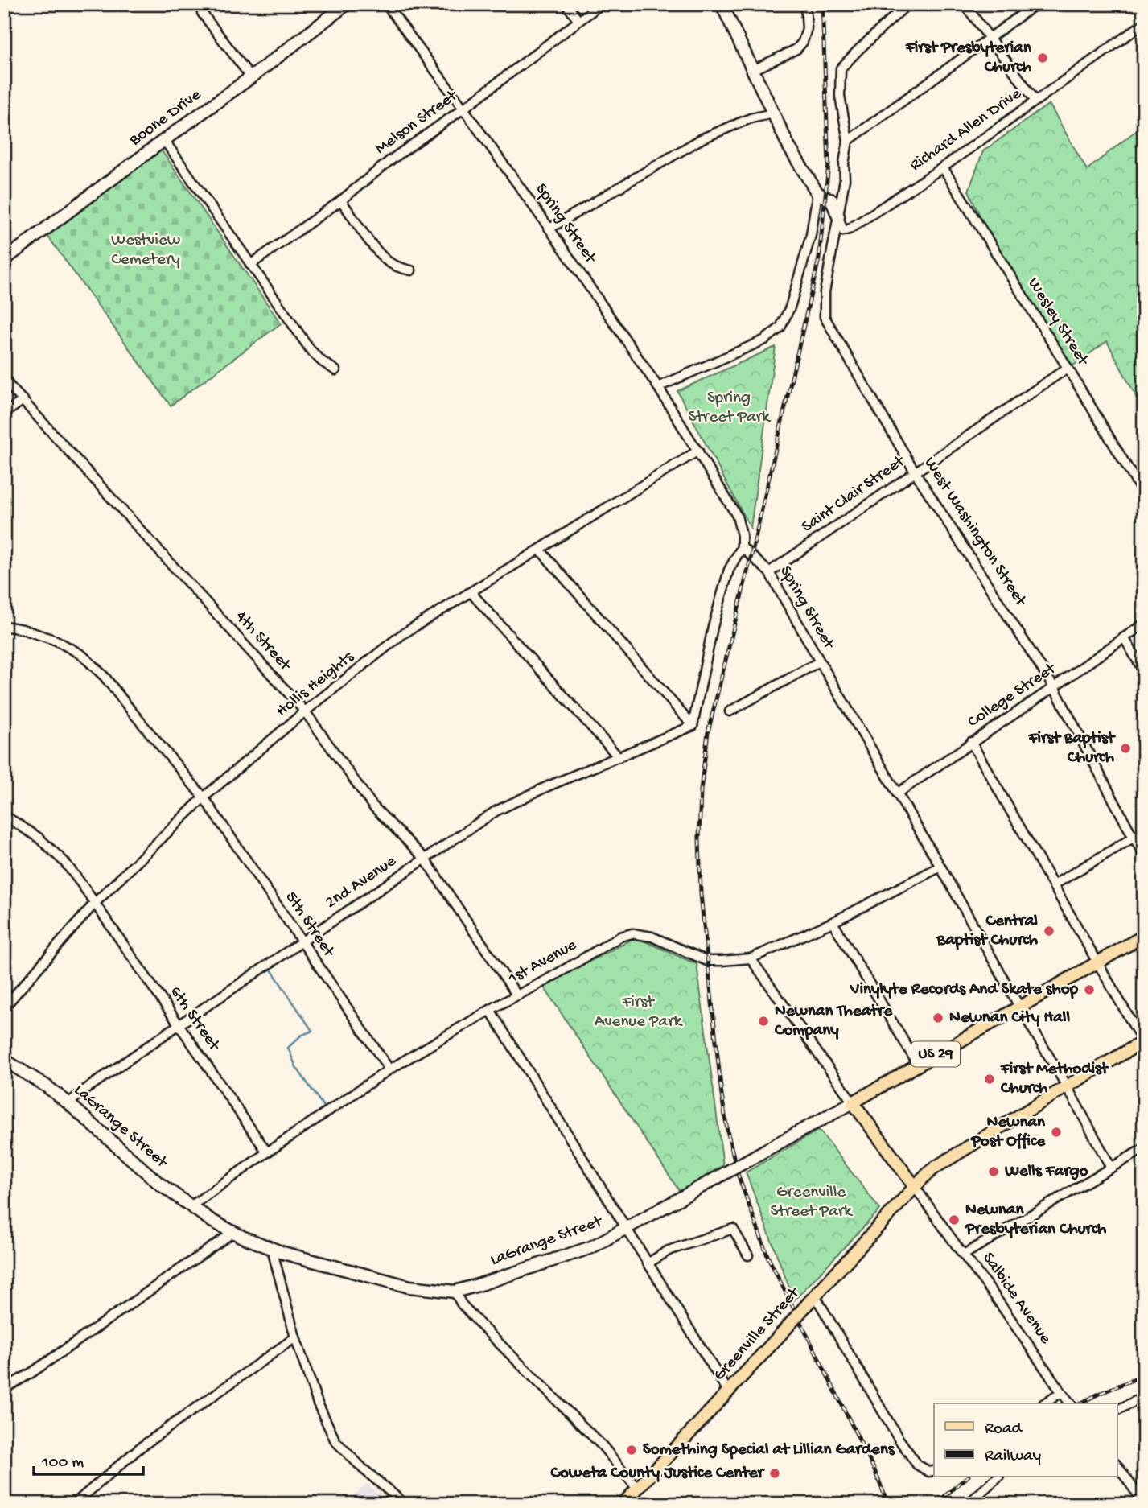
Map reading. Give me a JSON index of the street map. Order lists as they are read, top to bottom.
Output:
{
  "streets": {
    "main road": [
      "US 29",
      "LaGrange Street",
      "Salbide Avenue",
      "Greenville Street"
    ],
    "street": [
      "Boone Drive",
      "Melson Street",
      "Richard Allen Drive",
      "Spring Street",
      "Wesley Street",
      "Saint Clair Street",
      "West Washington Street",
      "4th Street",
      "Hollis Heights",
      "College Street",
      "2nd Avenue",
      "5th Street",
      "1st Avenue",
      "6th Street"
    ]
  },
  "crossings": [
    ["Melson Street", "Spring Street"],
    ["Richard Allen Drive", "Wesley Street"],
    ["Richard Allen Drive", "West Washington Street"],
    ["Spring Street", "Saint Clair Street"],
    ["Spring Street", "Hollis Heights"],
    ["Spring Street", "College Street"],
    ["Spring Street", "1st Avenue"],
    ["Spring Street", "LaGrange Street"],
    ["Wesley Street", "Saint Clair Street"],
    ["Saint Clair Street", "West Washington Street"],
    ["West Washington Street", "College Street"],
    ["4th Street", "Hollis Heights"],
    ["4th Street", "2nd Avenue"],
    ["4th Street", "1st Avenue"],
    ["Hollis Heights", "5th Street"],
    ["Hollis Heights", "6th Street"],
    ["2nd Avenue", "5th Street"],
    ["2nd Avenue", "6th Street"],
    ["2nd Avenue", "LaGrange Street"],
    ["5th Street", "1st Avenue"],
    ["1st Avenue", "6th Street"],
    ["1st Avenue", "LaGrange Street"],
    ["US 29", "LaGrange Street"],
    ["LaGrange Street", "Salbide Avenue"],
    ["Salbide Avenue", "Greenville Street"]
  ],
  "parks": [
    "Westview Cemetery",
    "Spring Street Park",
    "First Avenue Park",
    "Greenville Street Park"
  ],
  "places": [
    "First Presbyterian Church",
    "First Baptist Church",
    "Central Baptist Church",
    "Vinylyte Records And Skate shop",
    "Newnan City Hall",
    "Newnan Theatre Company",
    "First Methodist Church",
    "Newnan Post Office",
    "Wells Fargo",
    "Newnan Presbyterian Church",
    "Something Special at Lillian Gardens",
    "Coweta County Justice Center"
  ],
  "legend": ["Road", "Railway"],
  "scale_bar": "100 m"
}
